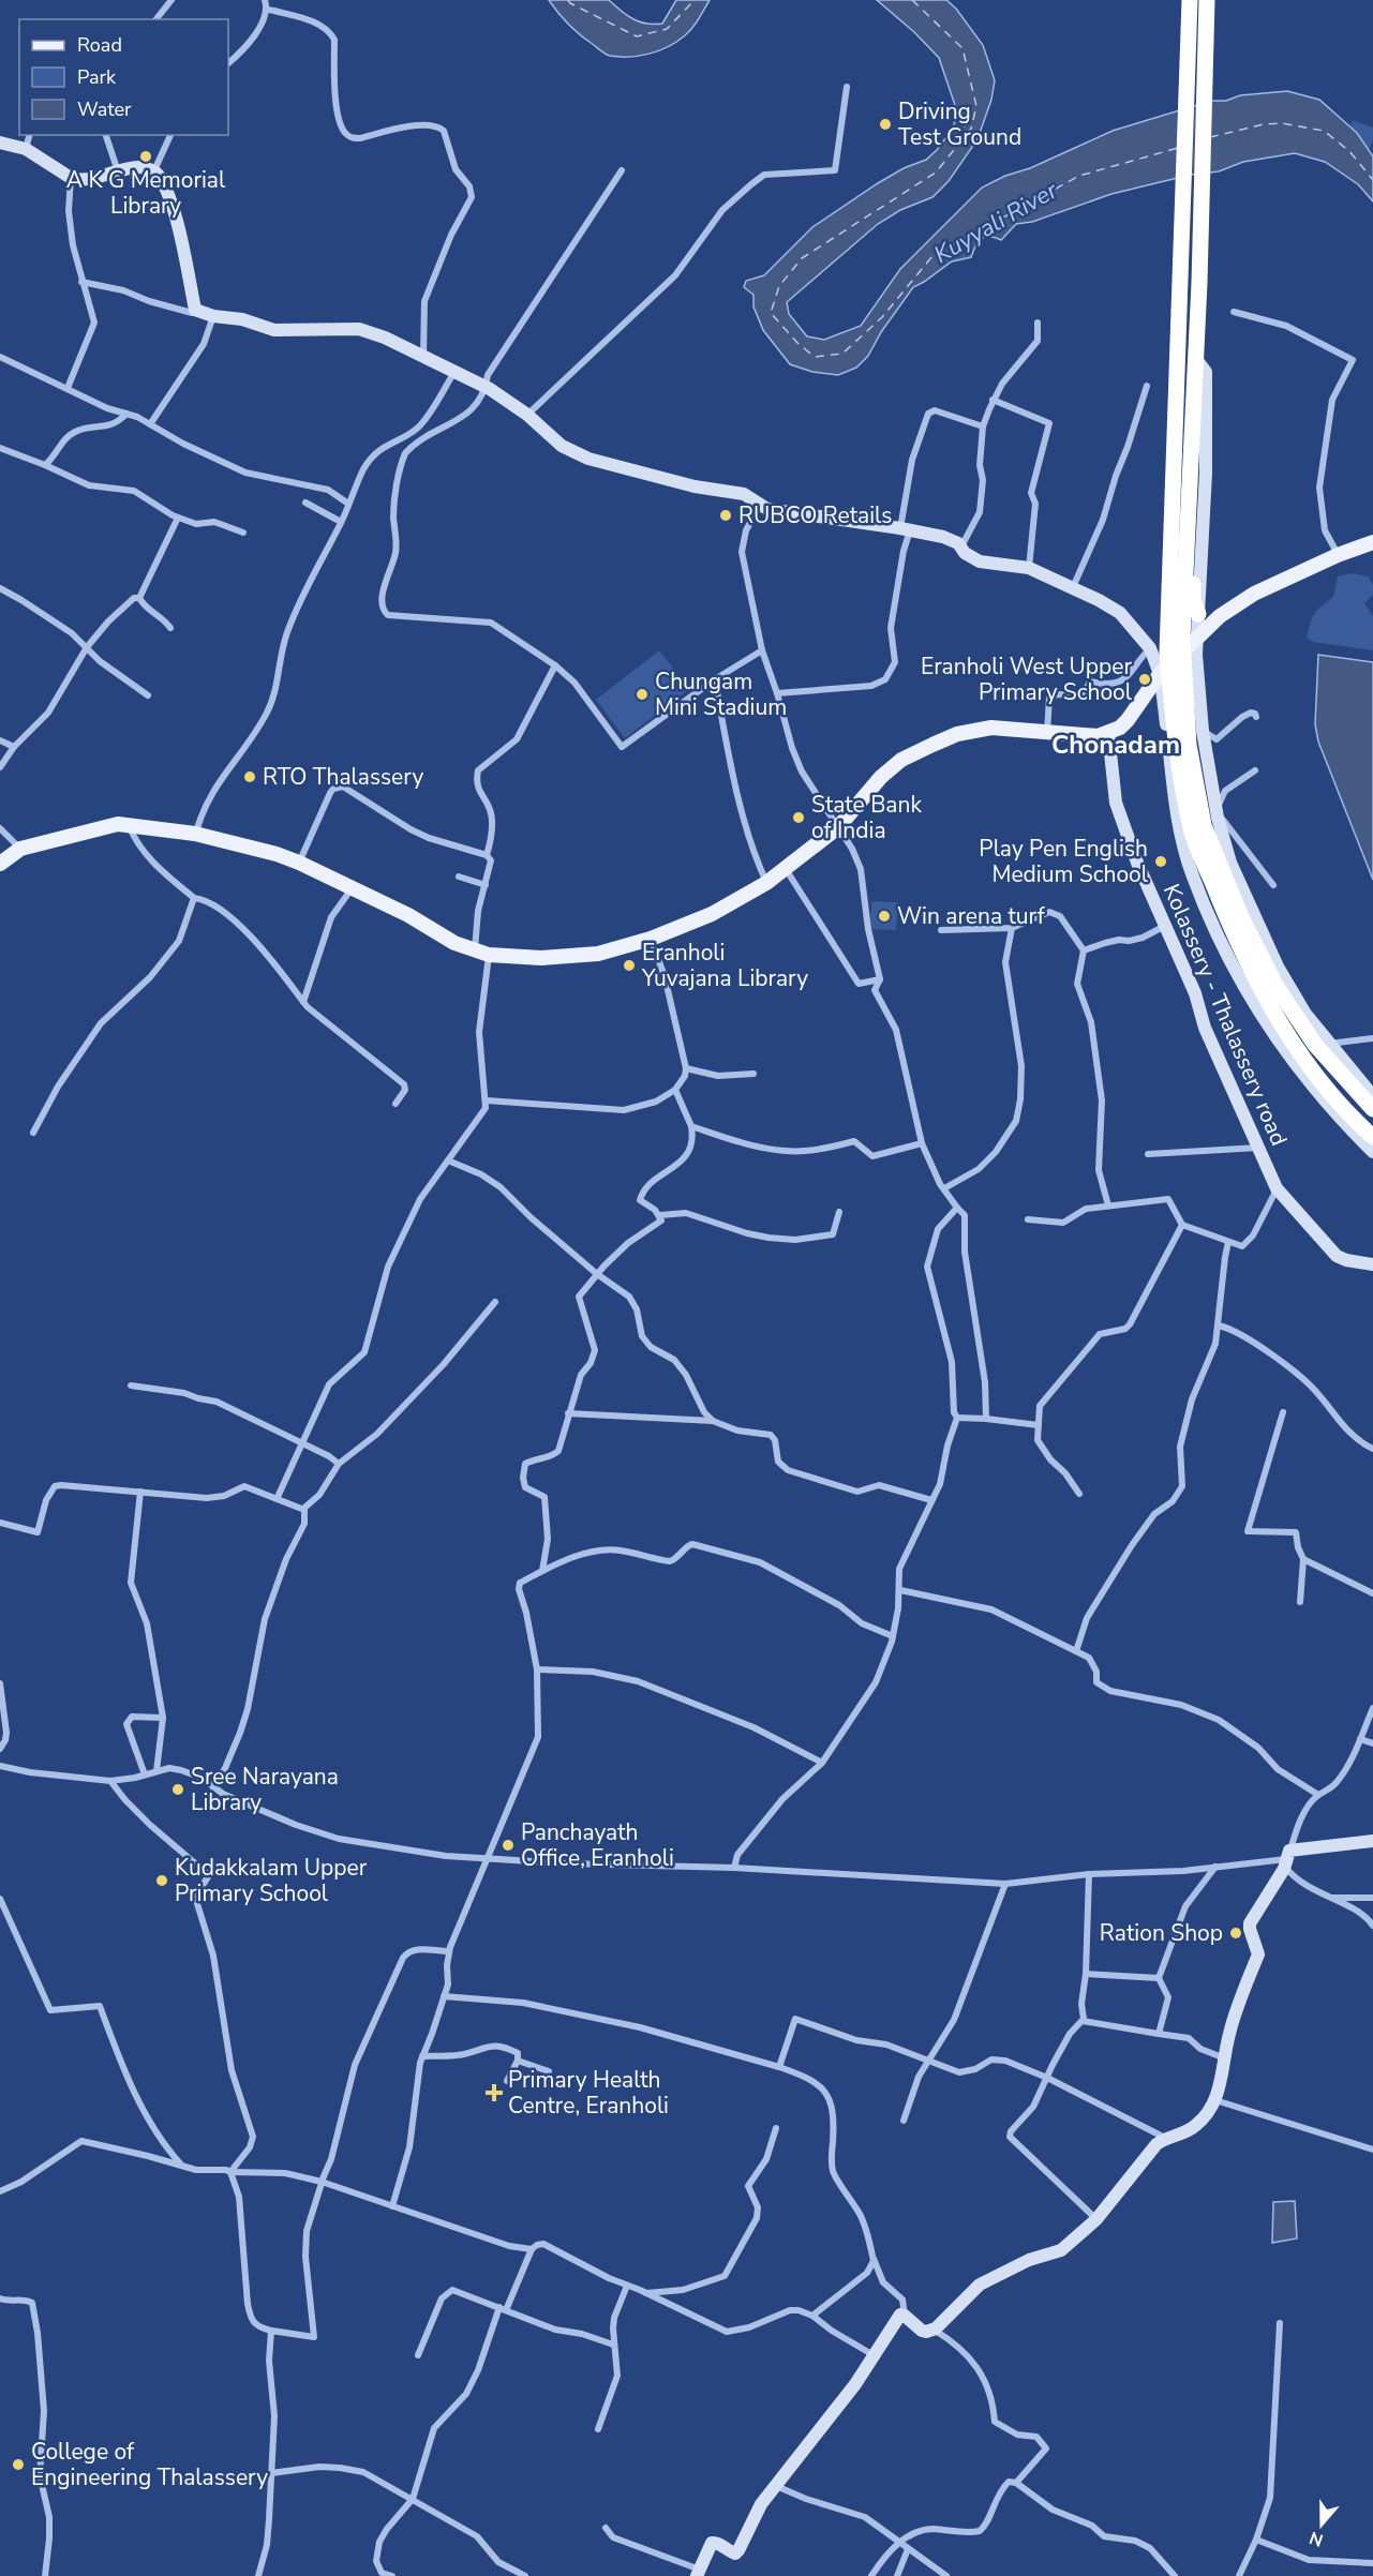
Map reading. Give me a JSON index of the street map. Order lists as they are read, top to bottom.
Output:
{
  "streets": {
    "main road": ["Kolassery - Thalassery road"]
  },
  "districts": ["Chonadam"],
  "water": ["Kuyyali River"],
  "places": {
    "other": [
      "Driving Test Ground",
      "A K G Memorial Library",
      "RUBCO Retails",
      "Eranholi West Upper Primary School",
      "Chungam Mini Stadium",
      "RTO Thalassery",
      "State Bank of India",
      "Play Pen English Medium School",
      "Win arena turf",
      "Eranholi Yuvajana Library",
      "Sree Narayana Library",
      "Panchayath Office, Eranholi",
      "Kudakkalam Upper Primary School",
      "Ration Shop",
      "College of Engineering Thalassery"
    ],
    "health": ["Primary Health Centre, Eranholi"]
  },
  "legend": ["Road", "Park", "Water"],
  "north": "bottom"
}
